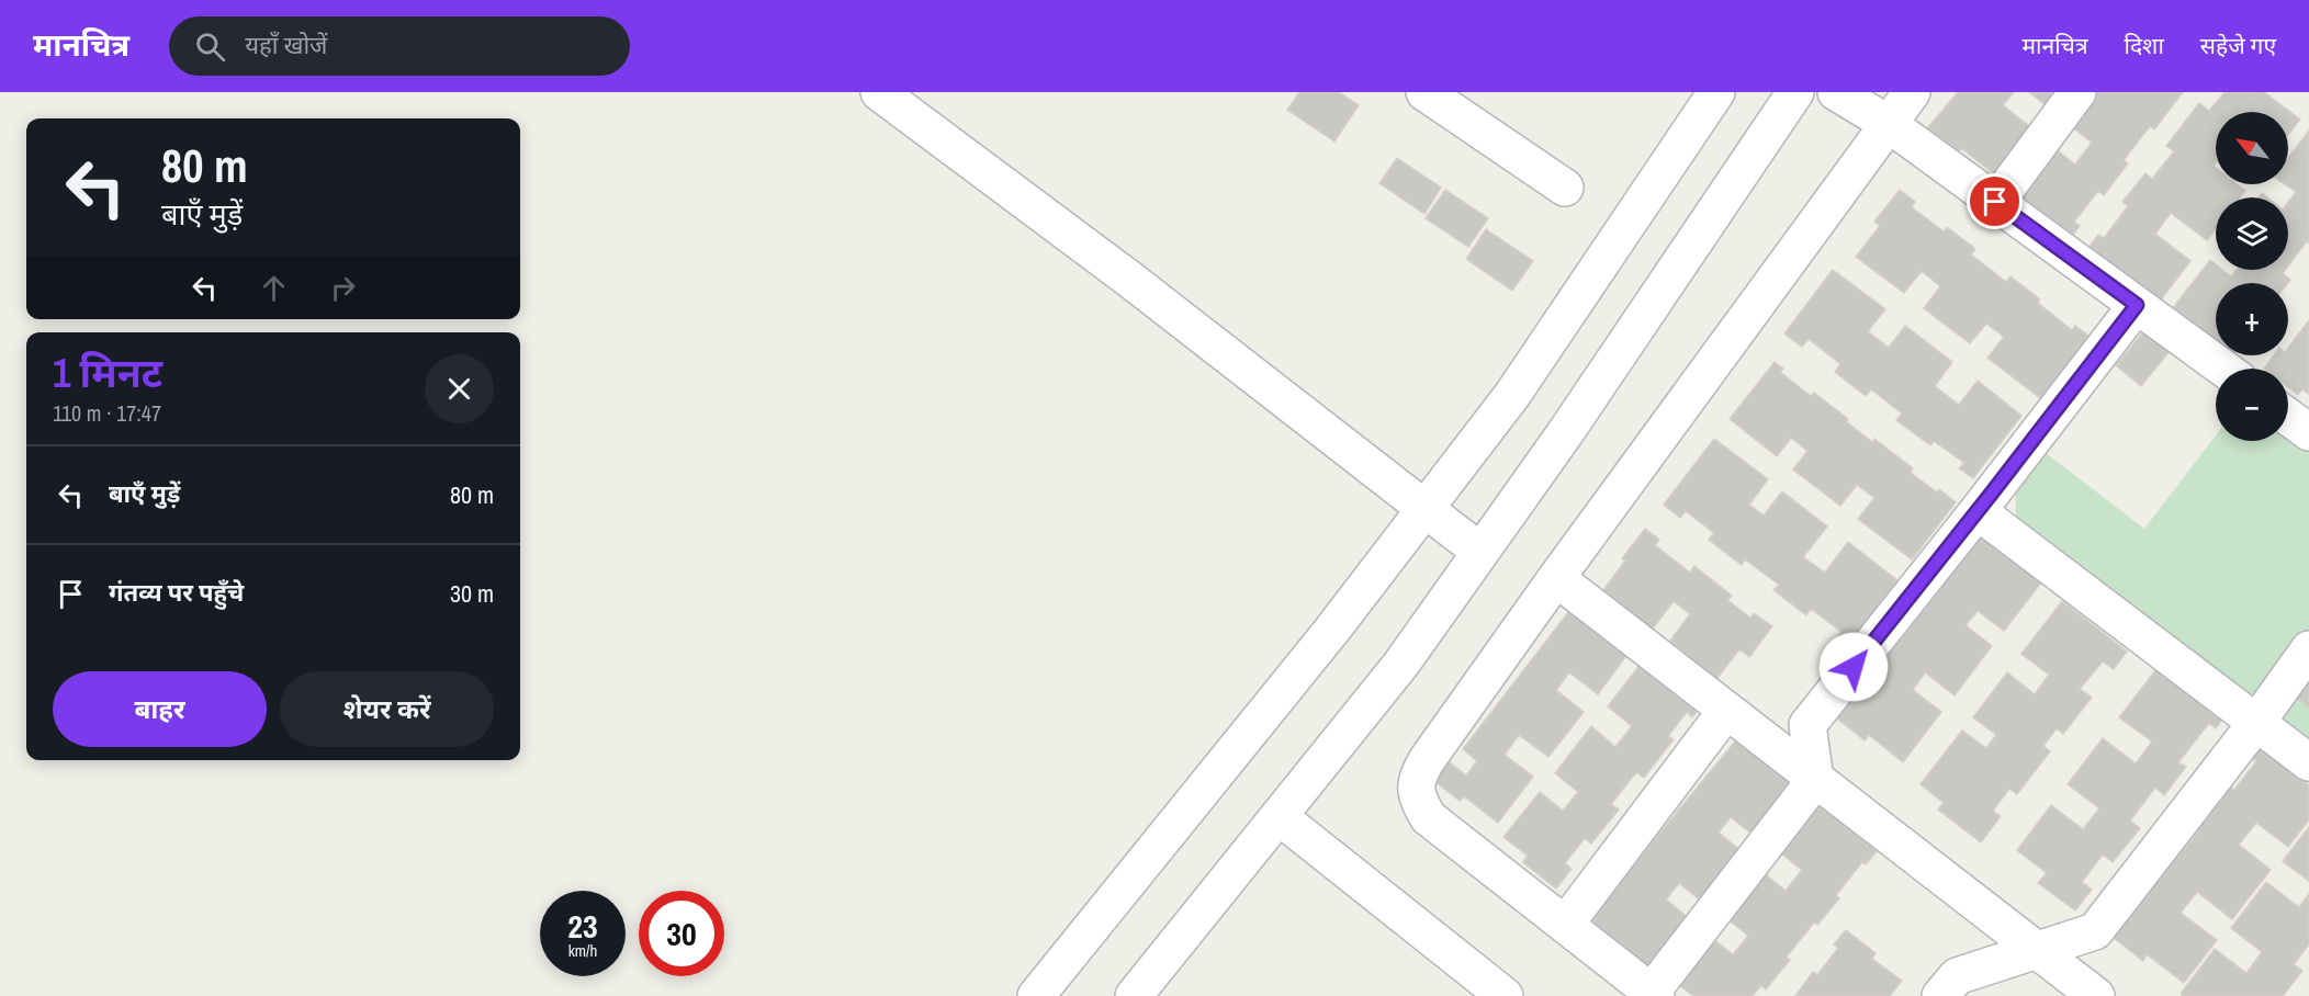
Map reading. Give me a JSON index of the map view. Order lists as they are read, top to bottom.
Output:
{
  "north": "top left",
  "page": {
    "header": "मानचित्र",
    "search": "यहाँ खोजें",
    "nav": ["मानचित्र", "दिशा", "सहेजे गए"],
    "map_buttons": ["+", "−"],
    "turn": ["80 m", "बाएँ मुड़ें"],
    "heading": ["1 मिनट", "110 m · 17:47"],
    "list": [
      {
        "name": "बाएँ मुड़ें",
        "value": "80 m"
      },
      {
        "name": "गंतव्य पर पहुँचे",
        "value": "30 m"
      }
    ],
    "buttons": ["बाहर", "शेयर करें"],
    "speed": "23 km/h",
    "limit": "30"
  }
}
